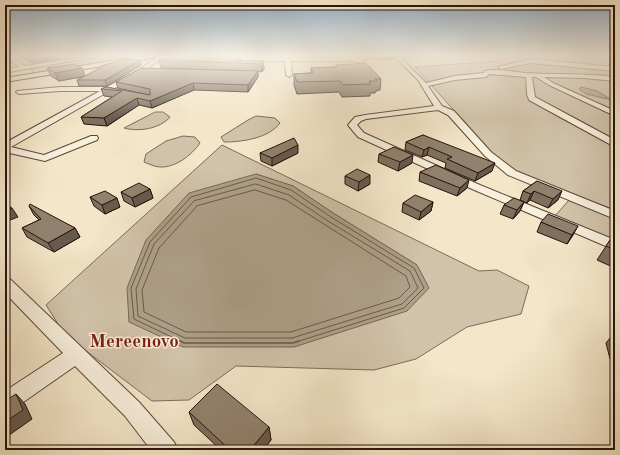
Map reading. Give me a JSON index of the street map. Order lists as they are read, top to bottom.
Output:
{
  "districts": ["Mereenovo"]
}
